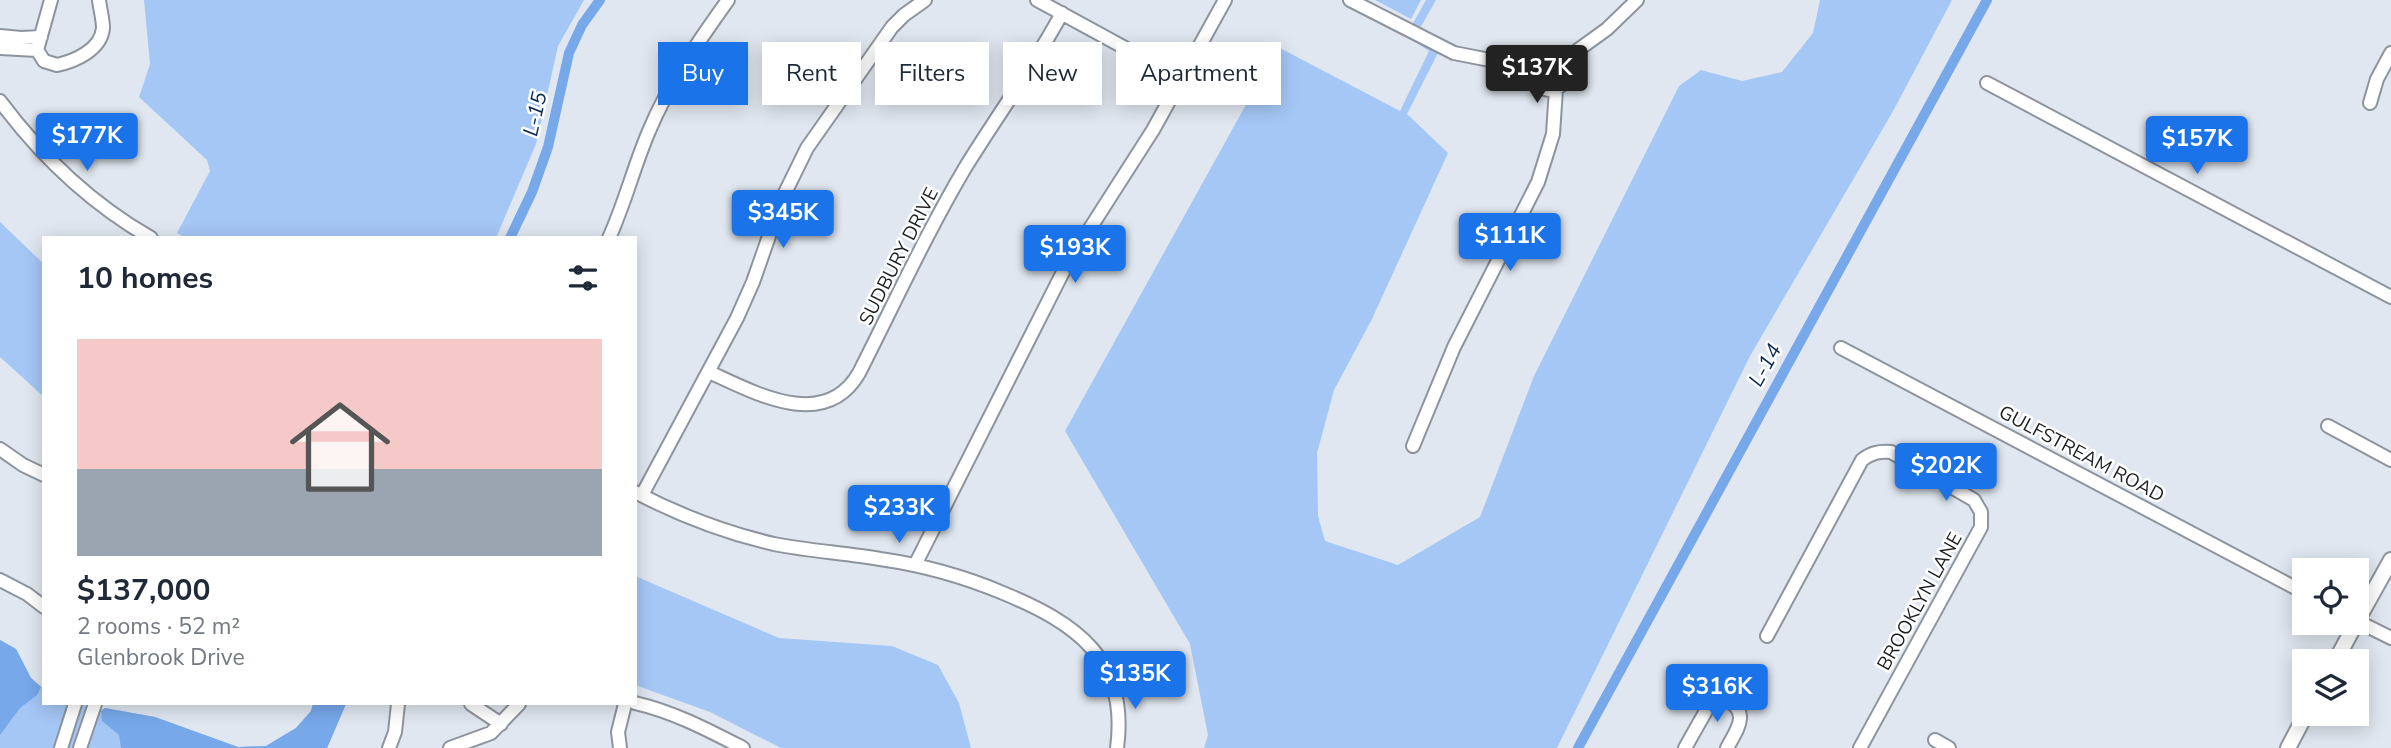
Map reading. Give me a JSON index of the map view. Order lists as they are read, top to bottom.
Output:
{
  "streets": {
    "street": ["SUDBURY DRIVE", "GULFSTREAM ROAD", "BROOKLYN LANE"]
  },
  "water": ["L-15", "L-14"],
  "page": {
    "chip": [
      "Buy",
      "Rent",
      "Filters",
      "New",
      "Apartment"
    ],
    "price": [
      "$137K",
      "$177K",
      "$157K",
      "$345K",
      "$111K",
      "$193K",
      "$202K",
      "$233K",
      "$135K",
      "$316K"
    ],
    "heading": "10 homes",
    "list": [
      {
        "name": "$137,000",
        "note": "2 rooms · 52 m² · Glenbrook Drive"
      }
    ]
  }
}
